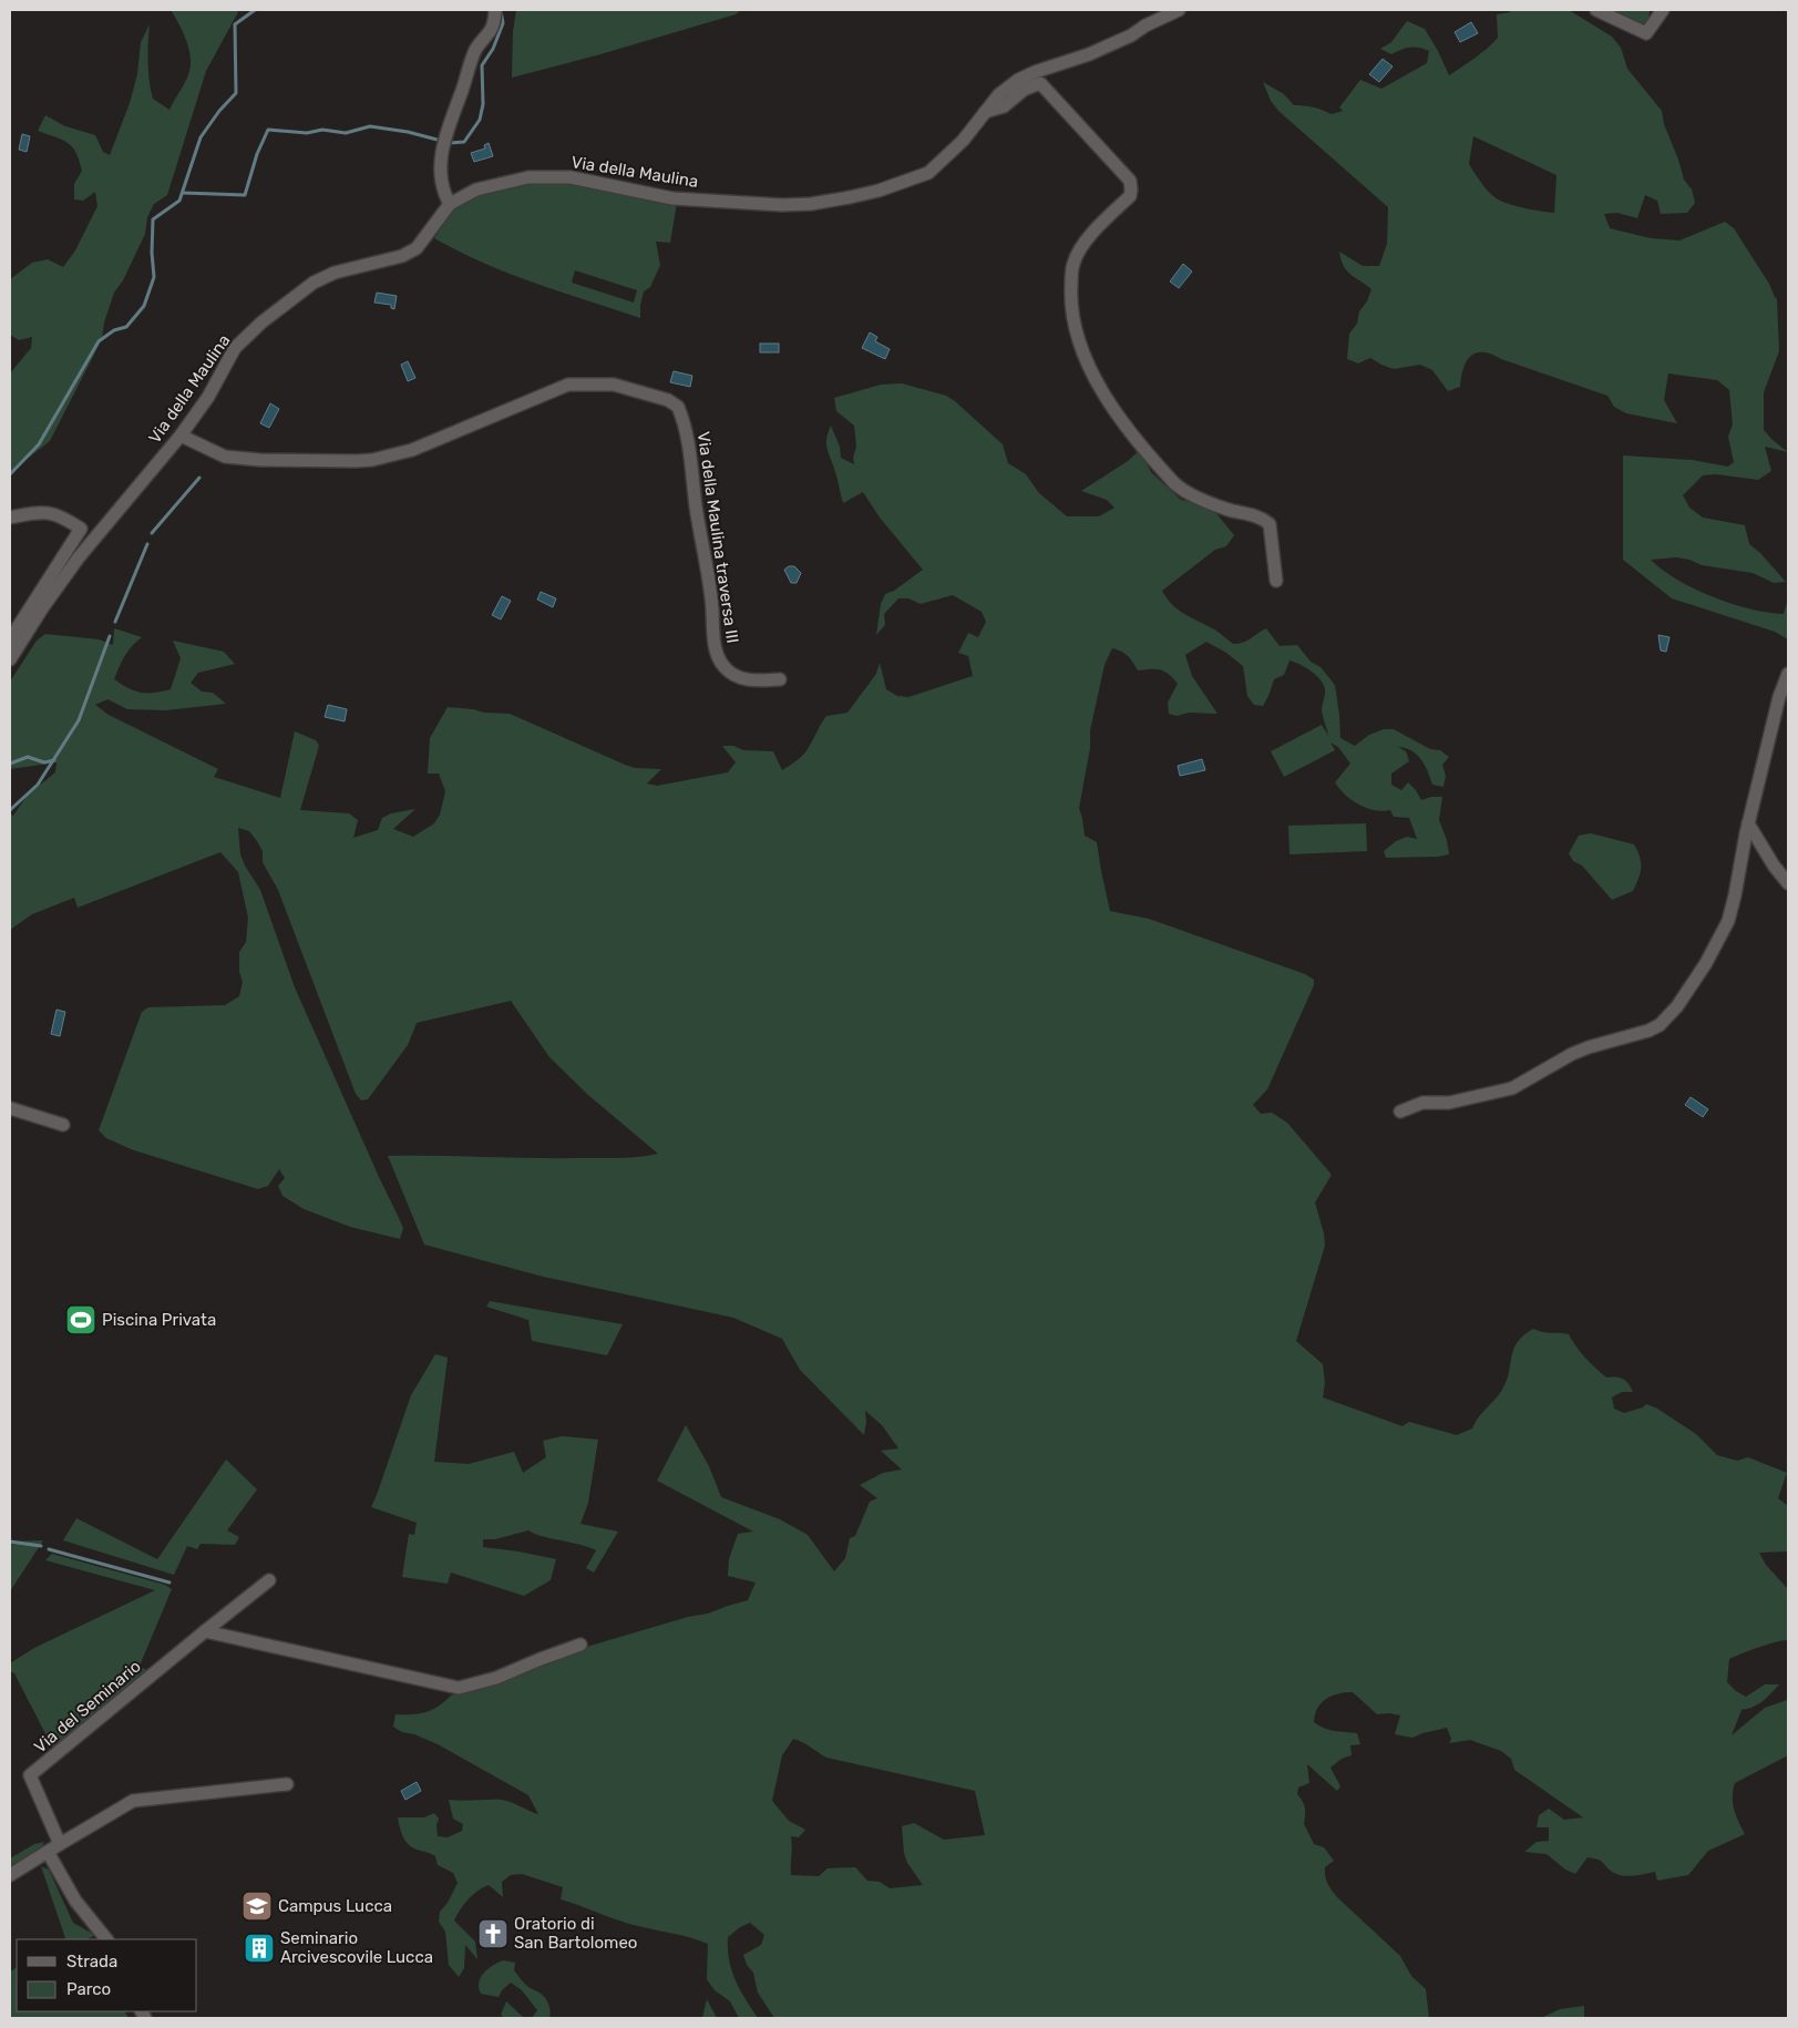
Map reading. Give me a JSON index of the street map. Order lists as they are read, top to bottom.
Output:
{
  "streets": {
    "street": ["Via della Maulina", "Via della Maulina traversa III", "Via del Seminario"]
  },
  "crossings": [
    ["Via della Maulina", "Via della Maulina traversa III"]
  ],
  "places": {
    "sports": ["Piscina Privata"],
    "school or university": ["Campus Lucca"],
    "church": ["Oratorio di San Bartolomeo"],
    "building": ["Seminario Arcivescovile Lucca"]
  },
  "legend": ["Strada", "Parco"]
}
